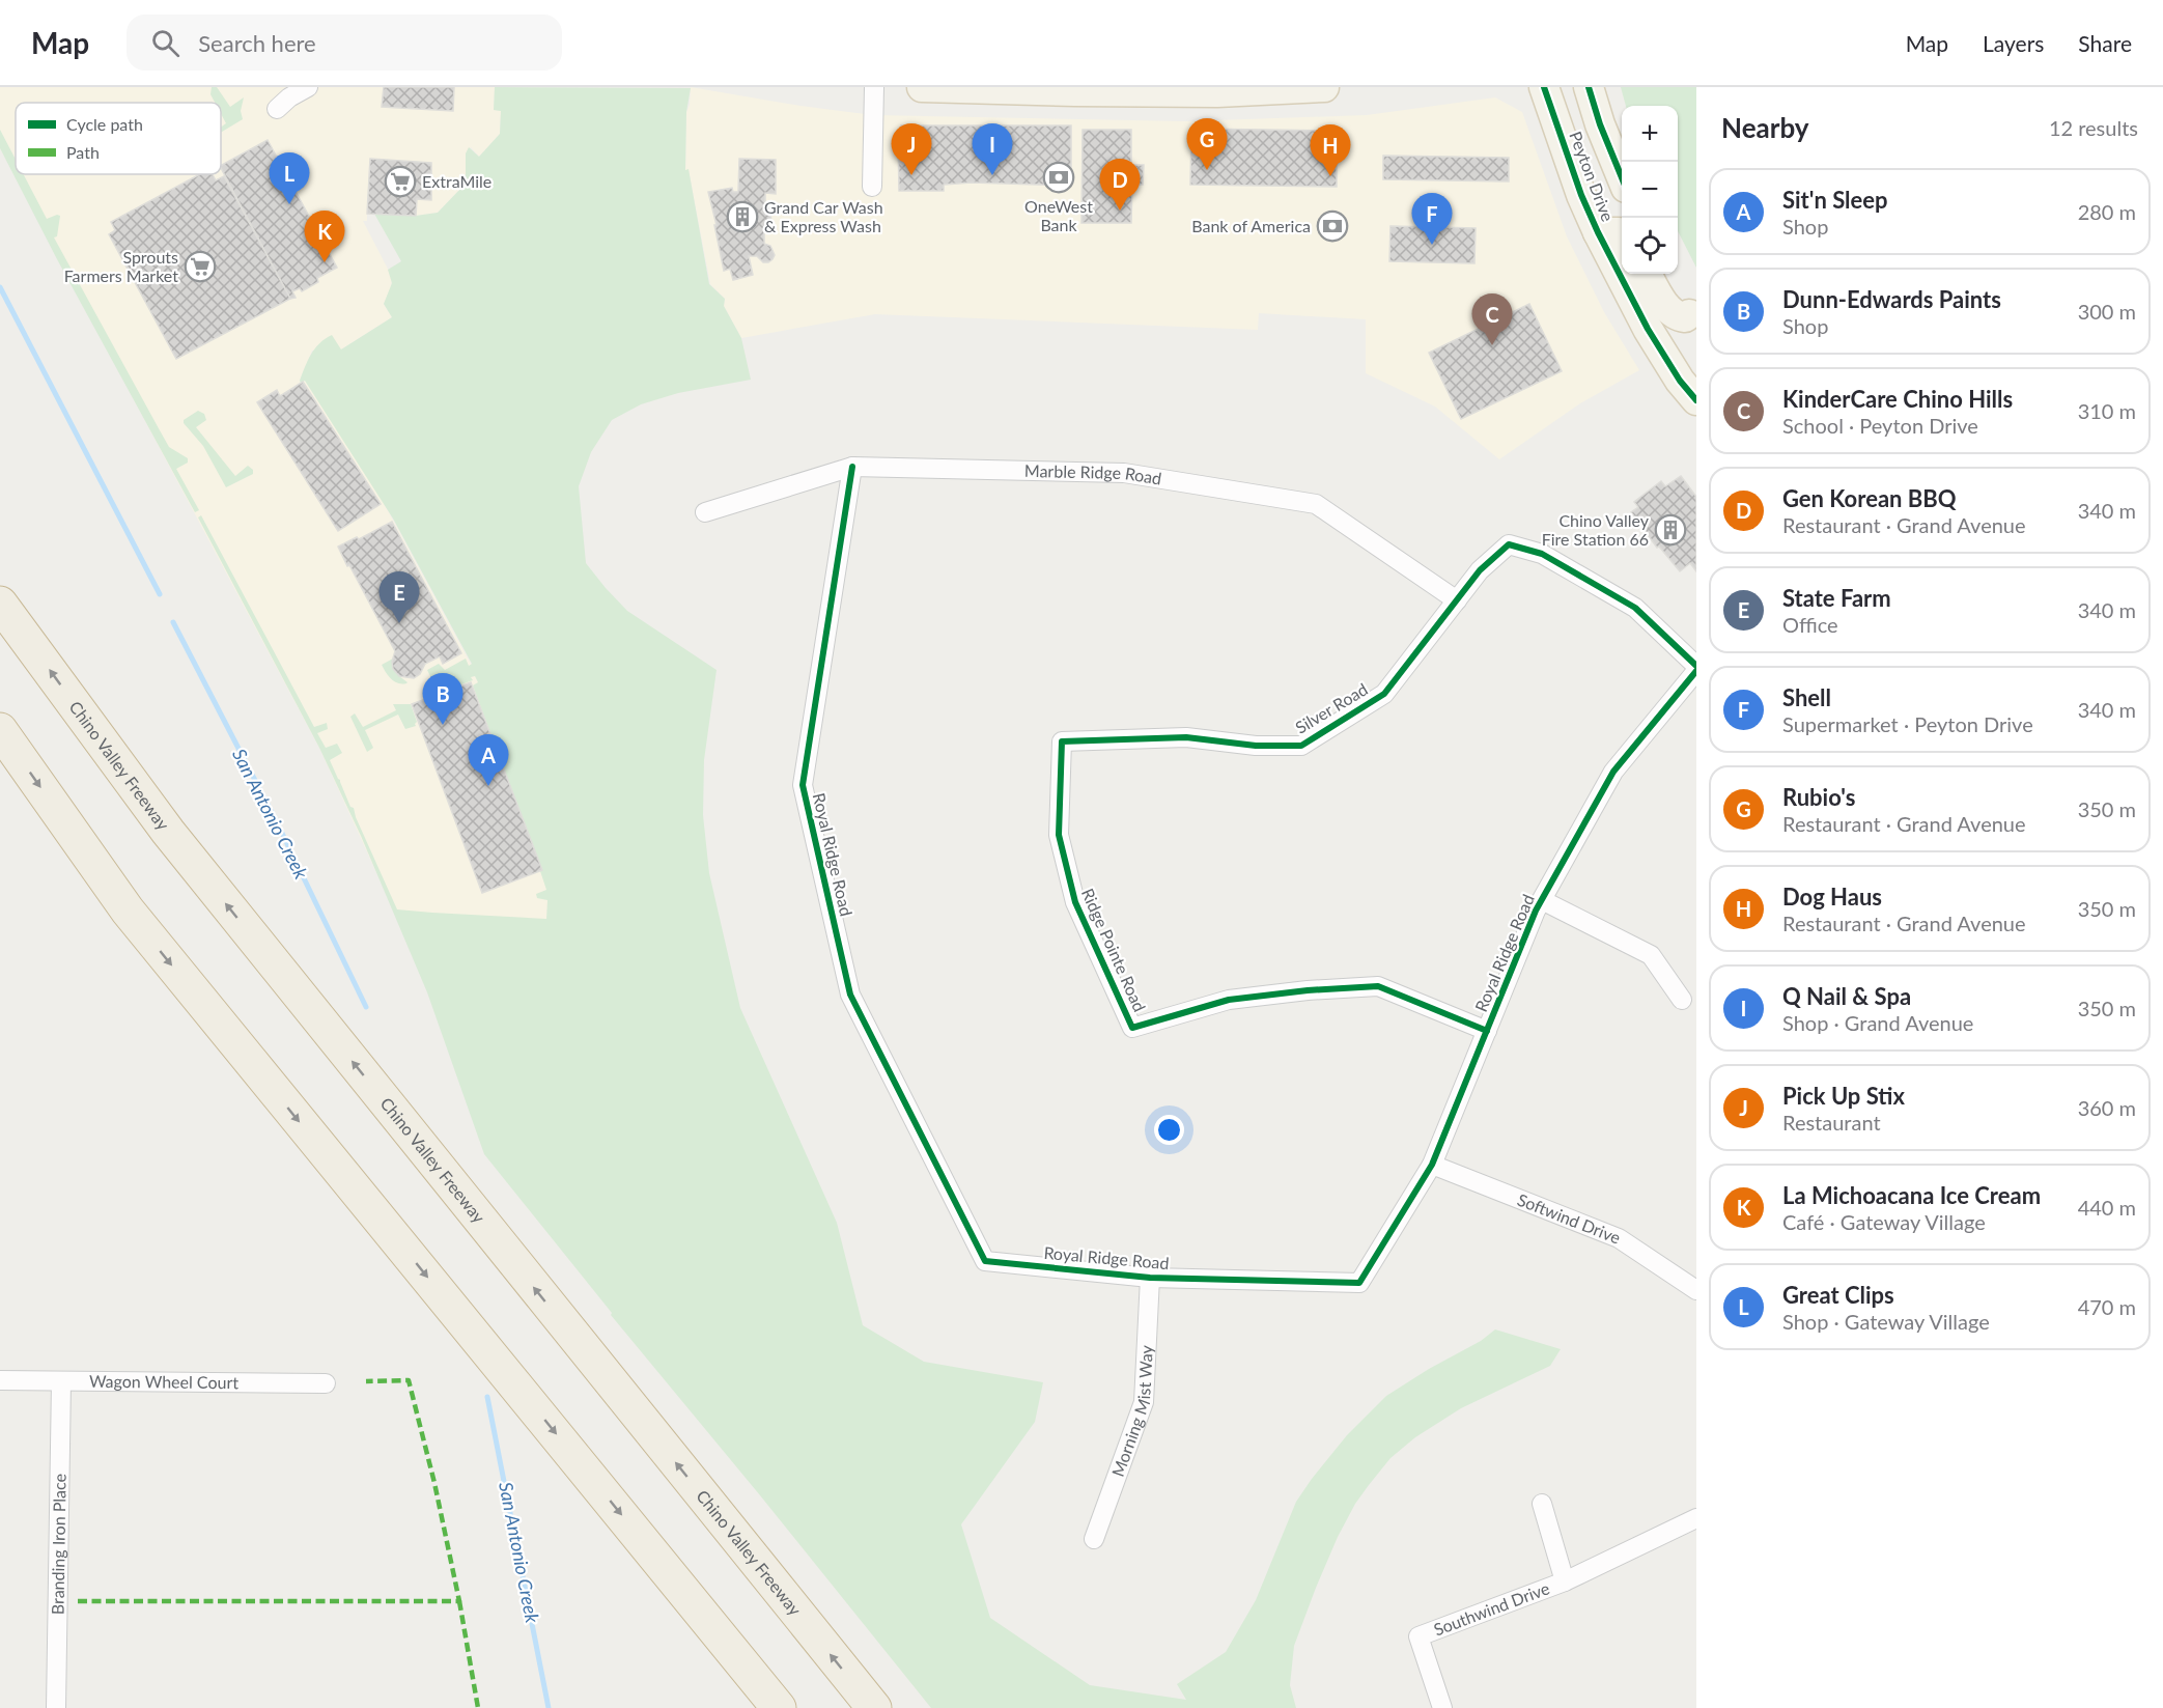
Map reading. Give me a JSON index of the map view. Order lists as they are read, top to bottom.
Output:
{
  "streets": {
    "highway": ["Chino Valley Freeway"],
    "main road": ["Peyton Drive"],
    "street": [
      "Marble Ridge Road",
      "Silver Road",
      "Royal Ridge Road",
      "Ridge Pointe Road",
      "Softwind Drive",
      "Wagon Wheel Court",
      "Morning Mist Way",
      "Branding Iron Place",
      "Southwind Drive"
    ]
  },
  "crossings": [
    ["Marble Ridge Road", "Silver Road"],
    ["Marble Ridge Road", "Royal Ridge Road"],
    ["Silver Road", "Ridge Pointe Road"],
    ["Royal Ridge Road", "Ridge Pointe Road"],
    ["Royal Ridge Road", "Softwind Drive"],
    ["Royal Ridge Road", "Morning Mist Way"],
    ["Wagon Wheel Court", "Branding Iron Place"]
  ],
  "water": ["San Antonio Creek"],
  "places": {
    "bank": ["OneWest Bank", "Bank of America"],
    "supermarket": ["ExtraMile", "Sprouts Farmers Market"],
    "building": ["Grand Car Wash & Express Wash", "Chino Valley Fire Station 66"]
  },
  "legend": ["Cycle path", "Path"],
  "page": {
    "header": "Map",
    "search": "Search here",
    "nav": ["Map", "Layers", "Share"],
    "heading": ["Nearby", "12 results"],
    "map_buttons": ["+", "−"],
    "pins": [
      "G",
      "I",
      "J",
      "H",
      "L",
      "D",
      "F",
      "K",
      "C",
      "E",
      "B",
      "A"
    ],
    "list": [
      {
        "mark": "A",
        "name": "Sit'n Sleep",
        "note": "Shop",
        "value": "280 m"
      },
      {
        "mark": "B",
        "name": "Dunn-Edwards Paints",
        "note": "Shop",
        "value": "300 m"
      },
      {
        "mark": "C",
        "name": "KinderCare Chino Hills",
        "note": "School · Peyton Drive",
        "value": "310 m"
      },
      {
        "mark": "D",
        "name": "Gen Korean BBQ",
        "note": "Restaurant · Grand Avenue",
        "value": "340 m"
      },
      {
        "mark": "E",
        "name": "State Farm",
        "note": "Office",
        "value": "340 m"
      },
      {
        "mark": "F",
        "name": "Shell",
        "note": "Supermarket · Peyton Drive",
        "value": "340 m"
      },
      {
        "mark": "G",
        "name": "Rubio's",
        "note": "Restaurant · Grand Avenue",
        "value": "350 m"
      },
      {
        "mark": "H",
        "name": "Dog Haus",
        "note": "Restaurant · Grand Avenue",
        "value": "350 m"
      },
      {
        "mark": "I",
        "name": "Q Nail & Spa",
        "note": "Shop · Grand Avenue",
        "value": "350 m"
      },
      {
        "mark": "J",
        "name": "Pick Up Stix",
        "note": "Restaurant",
        "value": "360 m"
      },
      {
        "mark": "K",
        "name": "La Michoacana Ice Cream",
        "note": "Café · Gateway Village",
        "value": "440 m"
      },
      {
        "mark": "L",
        "name": "Great Clips",
        "note": "Shop · Gateway Village",
        "value": "470 m"
      }
    ]
  }
}
